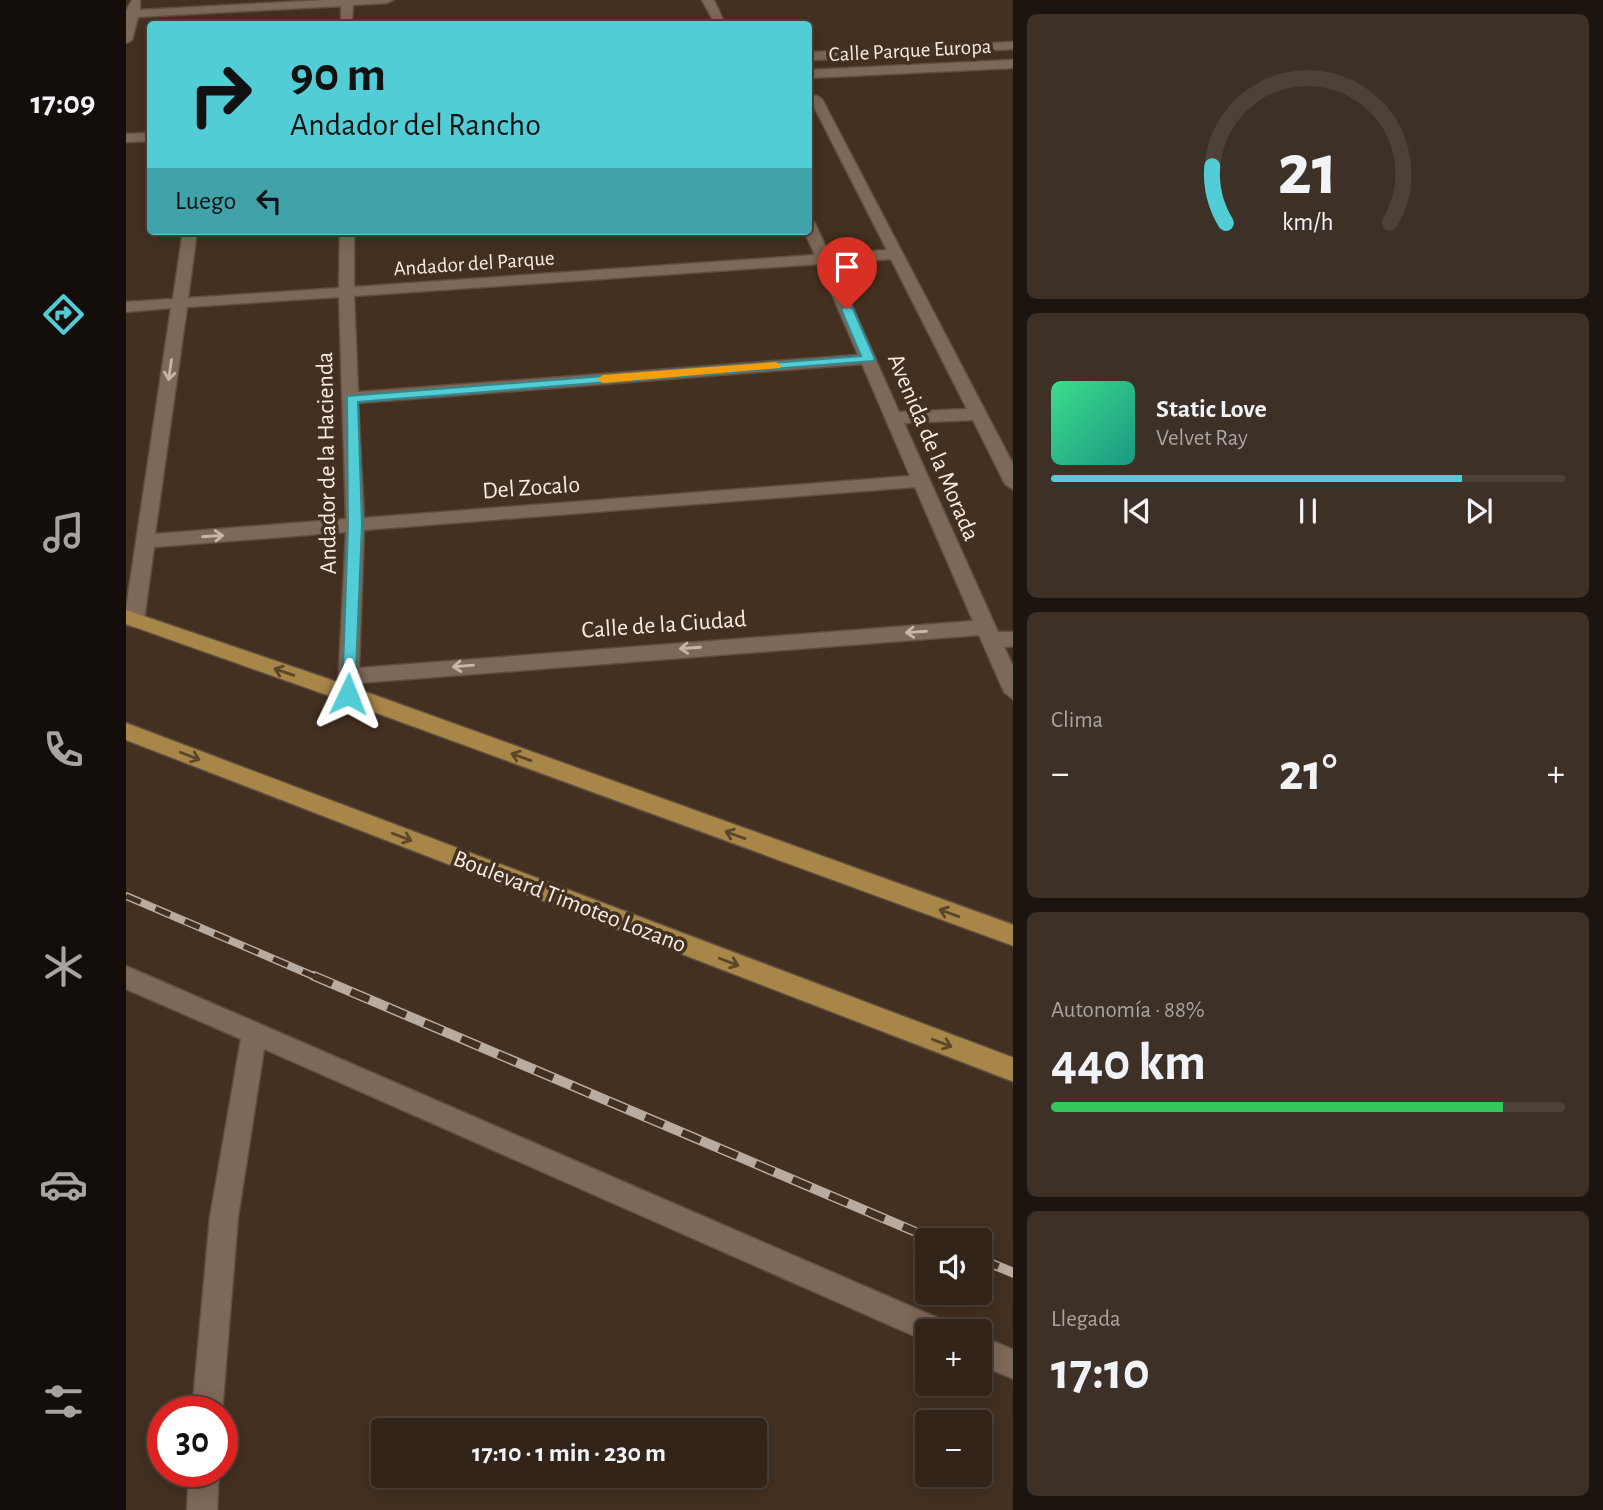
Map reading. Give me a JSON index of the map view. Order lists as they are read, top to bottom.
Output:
{
  "streets": {
    "main road": ["Boulevard Timoteo Lozano"],
    "street": [
      "Calle Parque Europa",
      "Andador del Parque",
      "Avenida de la Morada",
      "Andador de la Hacienda",
      "Del Zocalo",
      "Calle de la Ciudad"
    ]
  },
  "crossings": [
    ["Andador del Parque", "Avenida de la Morada"],
    ["Andador del Parque", "Andador de la Hacienda"],
    ["Avenida de la Morada", "Del Zocalo"],
    ["Avenida de la Morada", "Calle de la Ciudad"],
    ["Andador de la Hacienda", "Del Zocalo"],
    ["Andador de la Hacienda", "Calle de la Ciudad"]
  ],
  "one_way": ["Calle de la Ciudad"],
  "page": {
    "tabs": "17:09",
    "turn": ["90 m", "Andador del Rancho"],
    "then": "Luego",
    "song": ["Static Love", "Velvet Ray"],
    "tile": [
      "Clima",
      ["Autonomía · 88%", "440 km"],
      ["Llegada", "17:10"]
    ],
    "heat": ["−", "21°", "+"],
    "map_buttons": ["+", "−"],
    "limit": "30",
    "trip": "17:10 · 1 min · 230 m",
    "gauge": ["21", "km/h"]
  }
}
